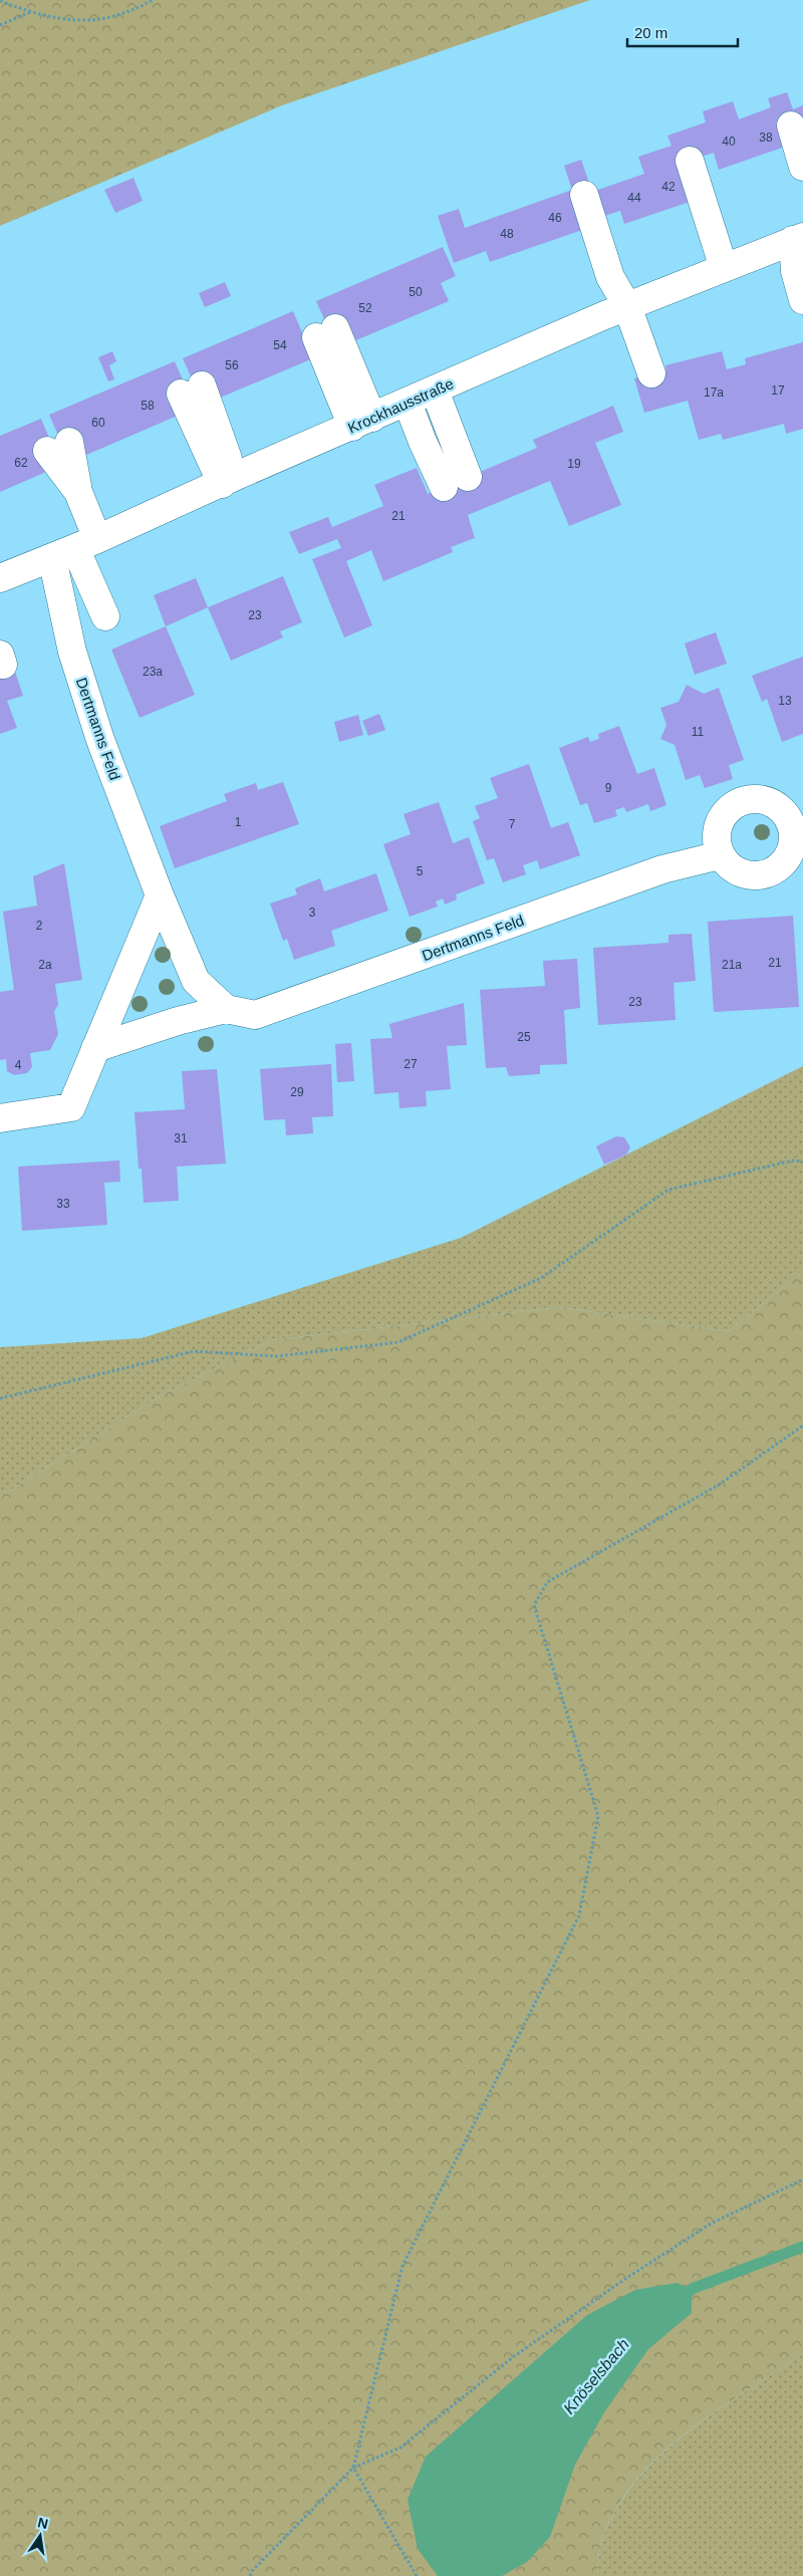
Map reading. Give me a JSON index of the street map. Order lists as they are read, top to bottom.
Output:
{
  "streets": {
    "street": ["Krockhausstraße", "Dertmanns Feld"]
  },
  "crossings": [
    ["Krockhausstraße", "Dertmanns Feld"]
  ],
  "water": ["Knöselsbach"],
  "house_numbers": [
    "38",
    "40",
    "42",
    "44",
    "46",
    "48",
    "50",
    "52",
    "54",
    "56",
    "17",
    "17a",
    "58",
    "60",
    "62",
    "19",
    "21",
    "23",
    "23a",
    "13",
    "11",
    "9",
    "1",
    "7",
    "5",
    "3",
    "2",
    "21",
    "2a",
    "21a",
    "23",
    "25",
    "27",
    "4",
    "29",
    "31",
    "33"
  ],
  "scale_bar": "20 m",
  "north": "top"
}
